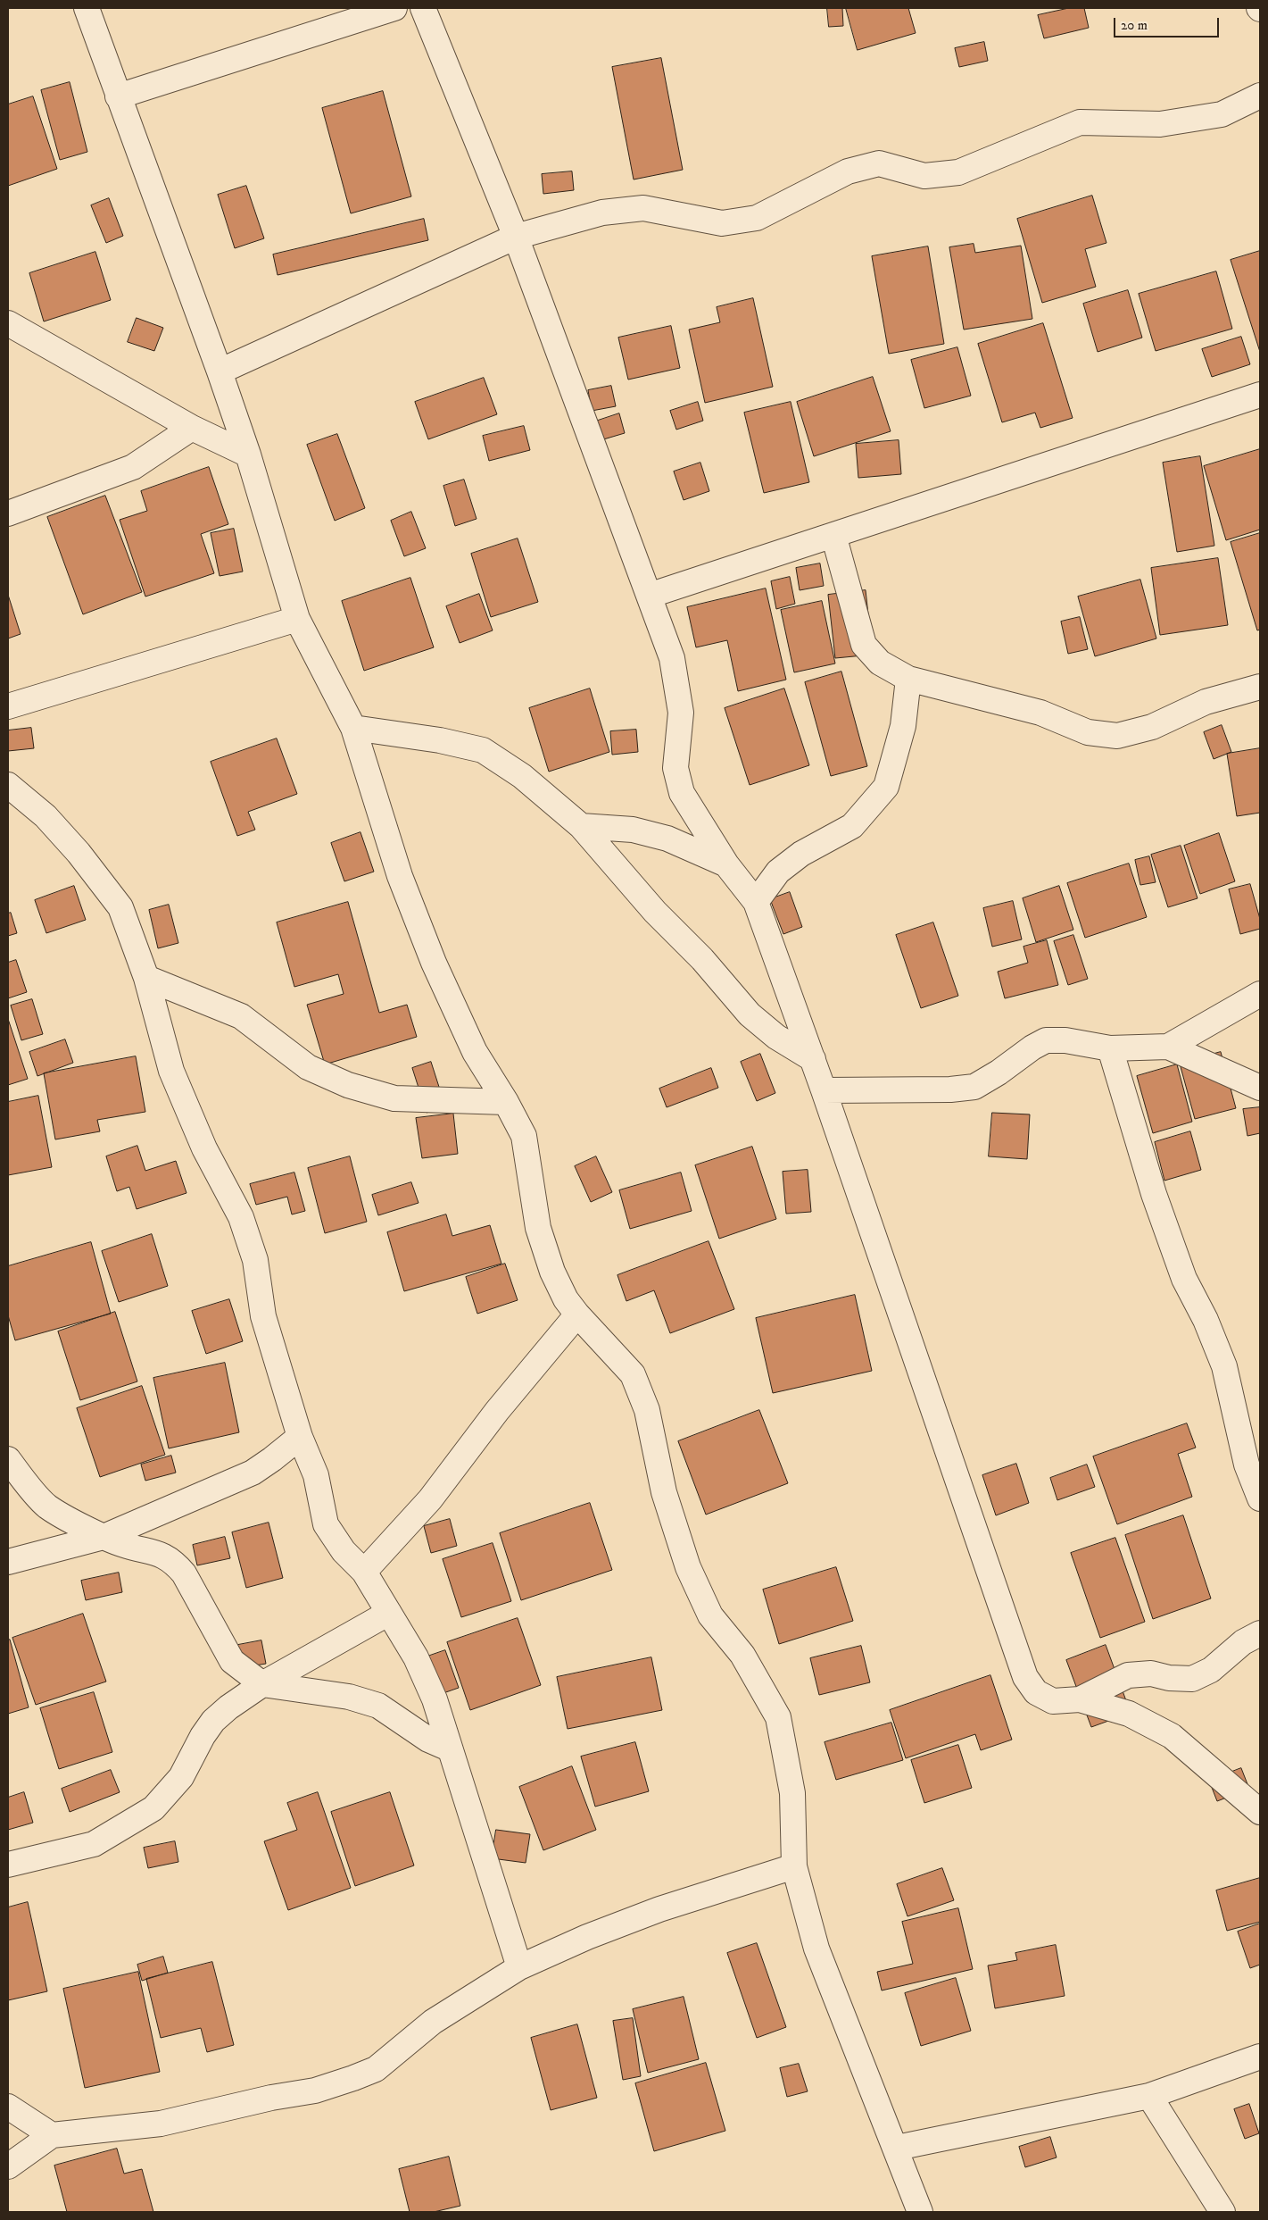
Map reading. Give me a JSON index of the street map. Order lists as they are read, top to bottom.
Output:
{
  "scale_bar": "20 m"
}
